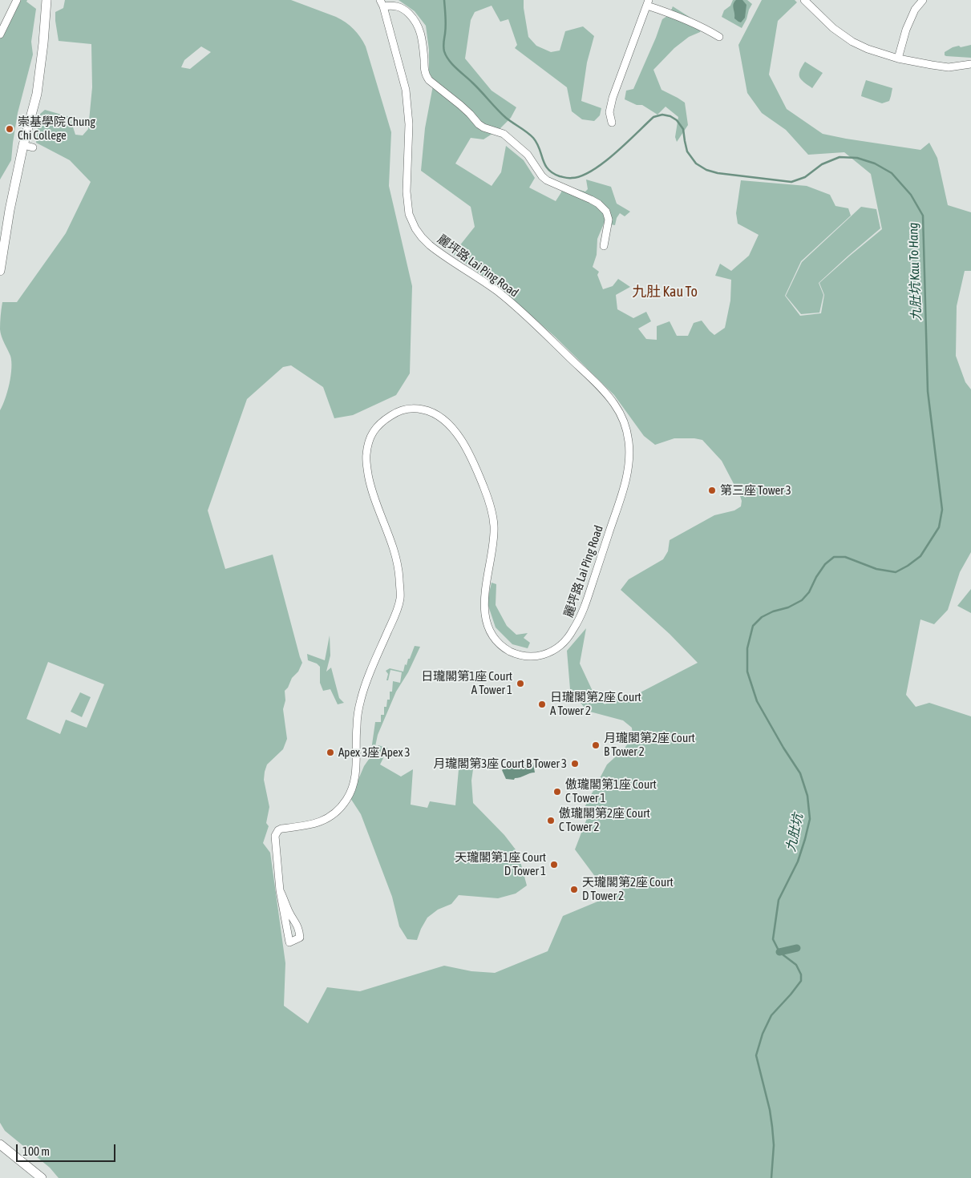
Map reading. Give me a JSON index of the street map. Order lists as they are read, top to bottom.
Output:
{
  "streets": {
    "street": ["麗坪路 Lai Ping Road"]
  },
  "districts": ["九肚 Kau To"],
  "water": ["九肚坑 Kau To Hang", "九肚坑"],
  "places": [
    "崇基學院 Chung Chi College",
    "第三座 Tower 3",
    "日瓏閣第1座 Court A Tower 1",
    "日瓏閣第2座 Court A Tower 2",
    "月瓏閣第2座 Court B Tower 2",
    "Apex 3座 Apex 3",
    "月瓏閣第3座 Court B Tower 3",
    "傲瓏閣第1座 Court C Tower 1",
    "傲瓏閣第2座 Court C Tower 2",
    "天瓏閣第1座 Court D Tower 1",
    "天瓏閣第2座 Court D Tower 2"
  ],
  "scale_bar": "100 m"
}
